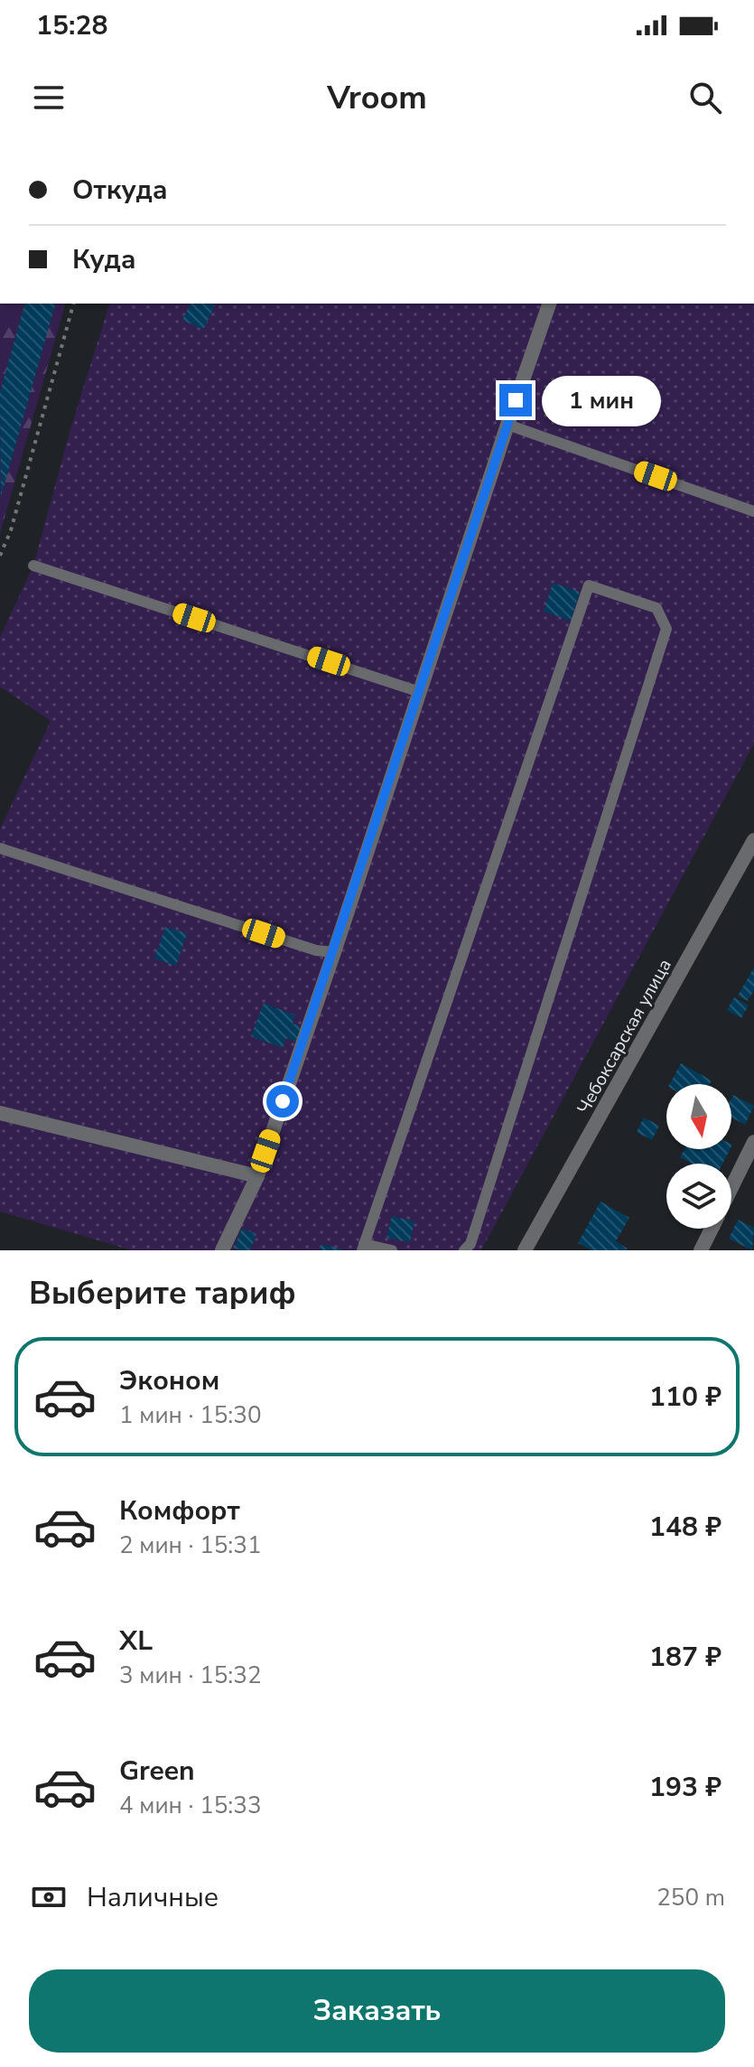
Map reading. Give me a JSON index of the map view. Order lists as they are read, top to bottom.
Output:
{
  "streets": {
    "street": ["Чебоксарская улица"]
  },
  "north": "bottom",
  "page": {
    "status": "15:28",
    "header": "Vroom",
    "banner": ["Откуда", "Куда"],
    "bubble": "1 мин",
    "heading": "Выберите тариф",
    "list": [
      {
        "name": "Эконом",
        "note": "1 мин · 15:30",
        "value": "110 ₽"
      },
      {
        "name": "Комфорт",
        "note": "2 мин · 15:31",
        "value": "148 ₽"
      },
      {
        "name": "XL",
        "note": "3 мин · 15:32",
        "value": "187 ₽"
      },
      {
        "name": "Green",
        "note": "4 мин · 15:33",
        "value": "193 ₽"
      }
    ],
    "pay": ["Наличные", "250 m"],
    "buttons": "Заказать"
  }
}
